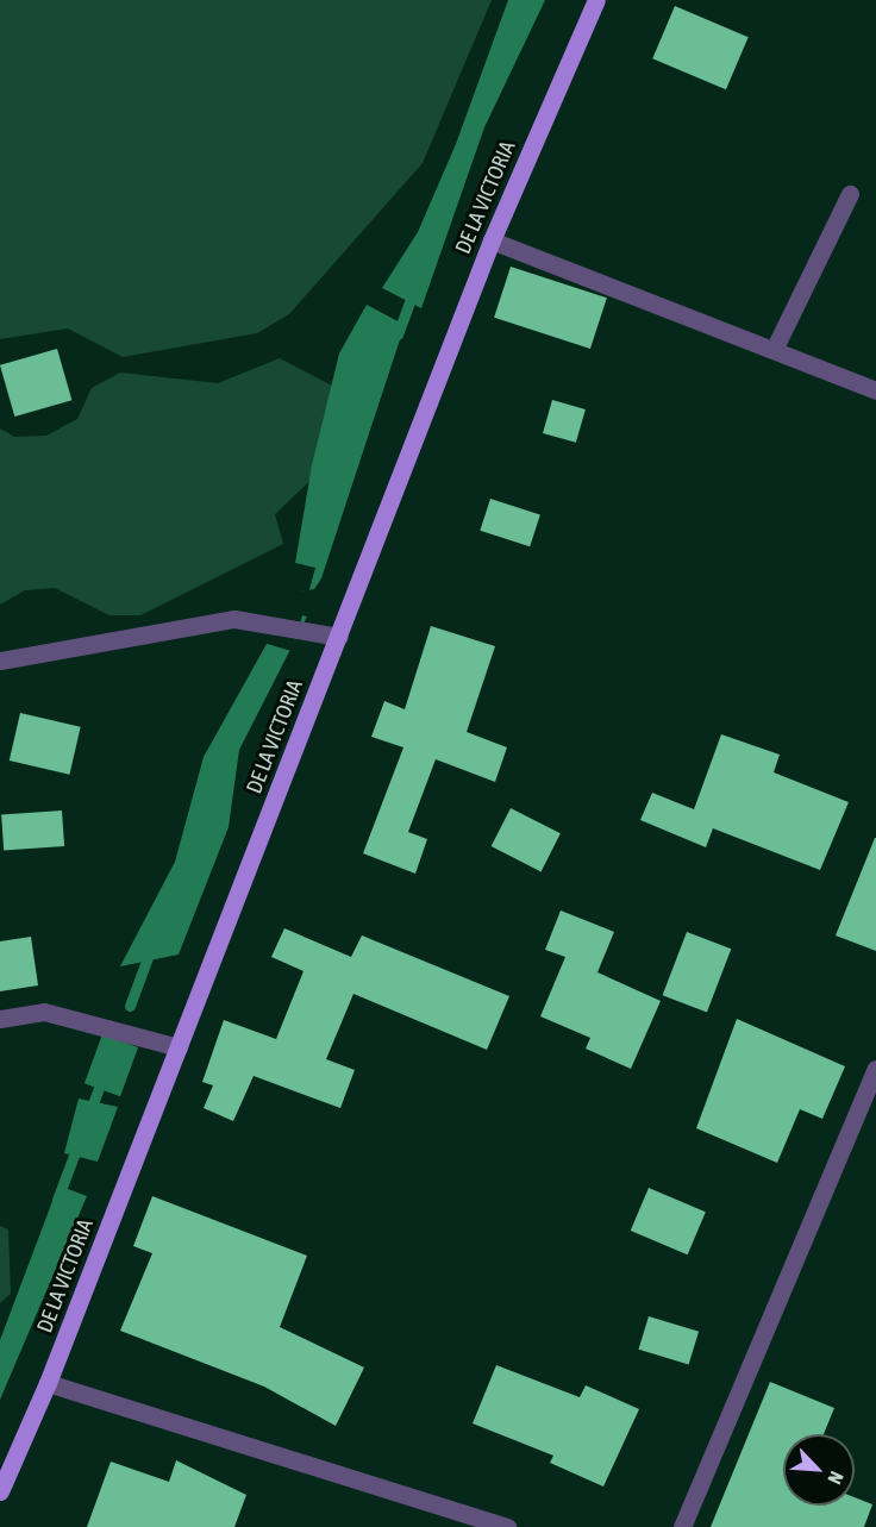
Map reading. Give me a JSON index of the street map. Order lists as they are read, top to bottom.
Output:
{
  "streets": {
    "main road": ["DE LA VICTORIA"]
  },
  "north": "bottom right"
}
